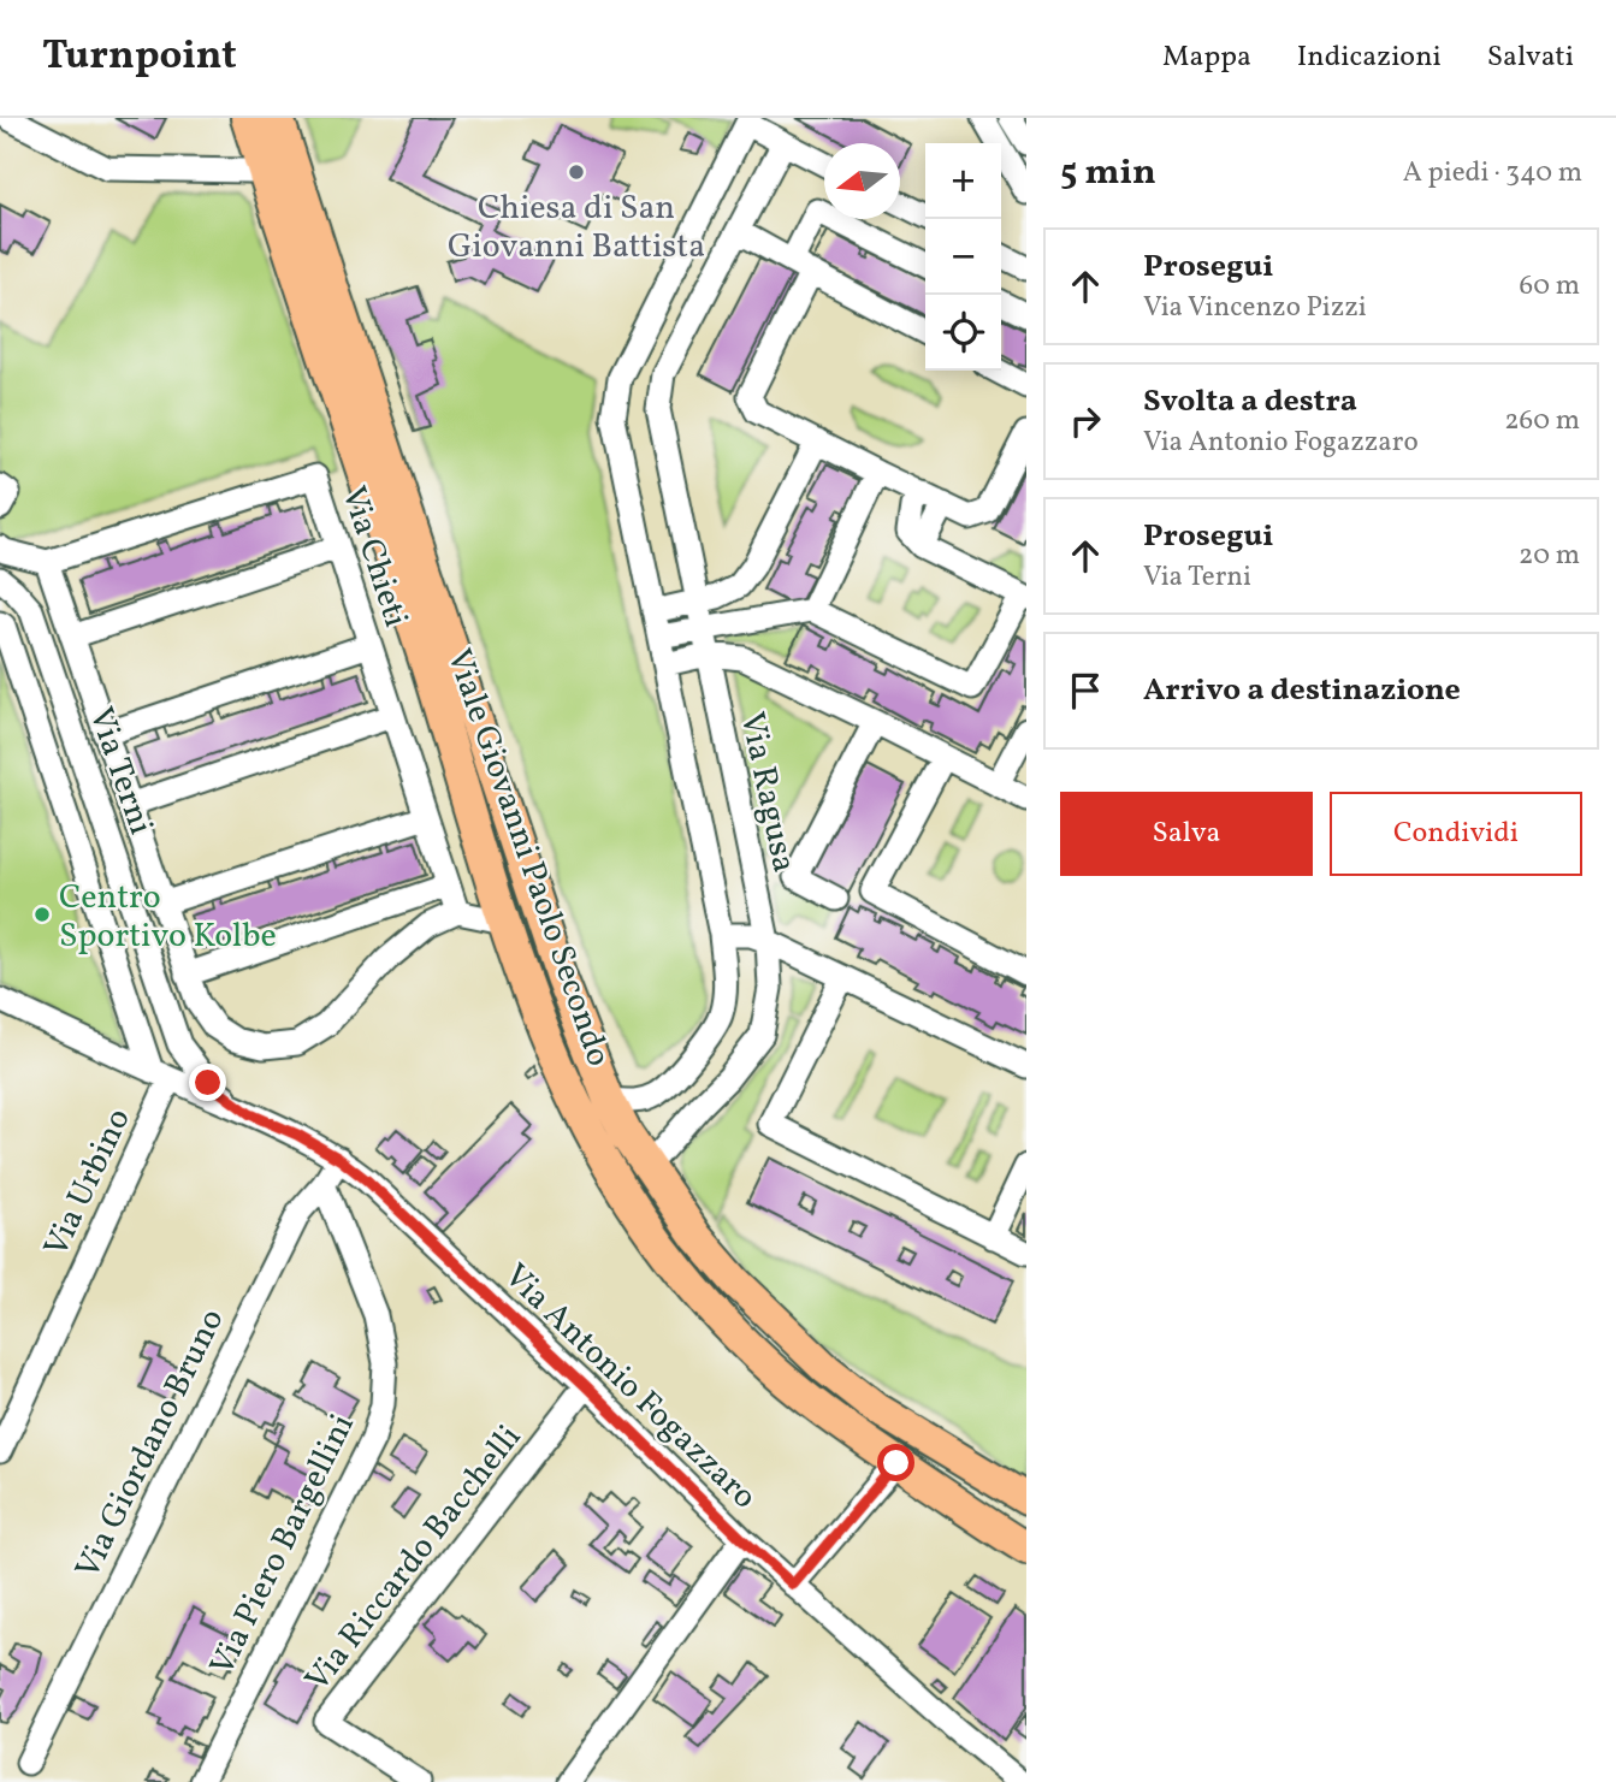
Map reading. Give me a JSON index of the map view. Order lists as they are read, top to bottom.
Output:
{
  "streets": {
    "main road": ["Viale Giovanni Paolo Secondo"],
    "street": [
      "Via Chieti",
      "Via Terni",
      "Via Ragusa",
      "Via Urbino",
      "Via Antonio Fogazzaro",
      "Via Giordano Bruno",
      "Via Piero Bargellini",
      "Via Riccardo Bacchelli"
    ]
  },
  "crossings": [
    ["Via Terni", "Via Urbino"],
    ["Via Terni", "Via Antonio Fogazzaro"],
    ["Via Ragusa", "Viale Giovanni Paolo Secondo"],
    ["Via Urbino", "Via Antonio Fogazzaro"],
    ["Via Antonio Fogazzaro", "Via Giordano Bruno"],
    ["Via Antonio Fogazzaro", "Via Riccardo Bacchelli"],
    ["Via Giordano Bruno", "Via Piero Bargellini"]
  ],
  "places": ["Chiesa di San Giovanni Battista", "Centro Sportivo Kolbe"],
  "north": "left",
  "page": {
    "header": "Turnpoint",
    "nav": ["Mappa", "Indicazioni", "Salvati"],
    "heading": ["5 min", "A piedi · 340 m"],
    "map_buttons": ["+", "−"],
    "list": [
      ["Prosegui", "Via Vincenzo Pizzi", "60 m"],
      ["Svolta a destra", "Via Antonio Fogazzaro", "260 m"],
      ["Prosegui", "Via Terni", "20 m"],
      "Arrivo a destinazione"
    ],
    "buttons": ["Salva", "Condividi"]
  }
}
